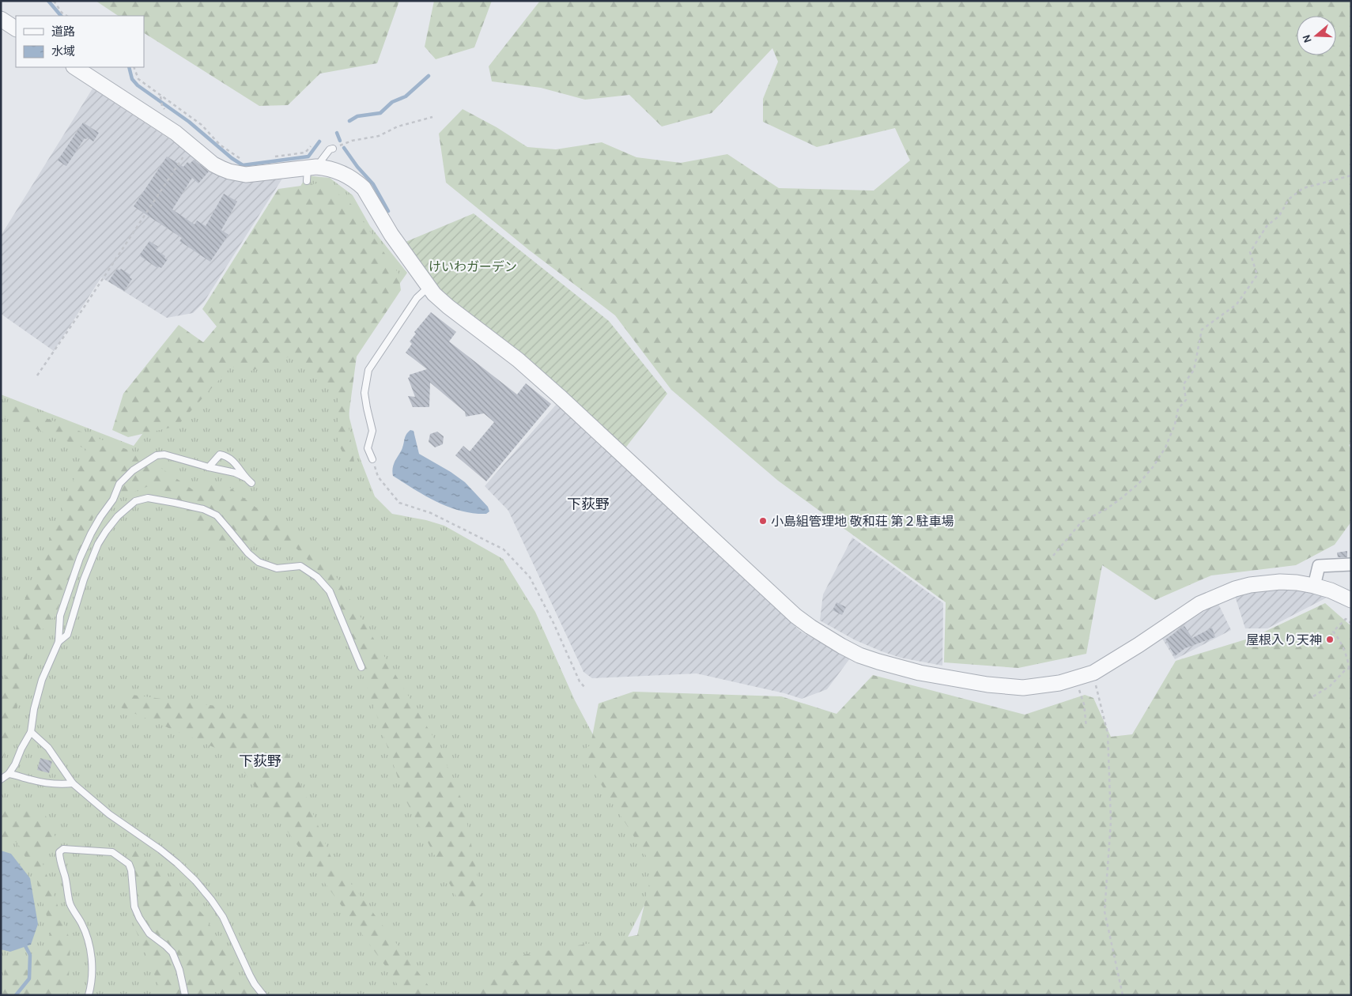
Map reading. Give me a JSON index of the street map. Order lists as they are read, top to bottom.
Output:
{
  "districts": ["下荻野", "下荻野"],
  "parks": ["けいわガーデン"],
  "places": ["小島組管理地 敬和荘 第２駐車場", "屋根入り天神"],
  "legend": ["道路", "水域"],
  "north": "left"
}
